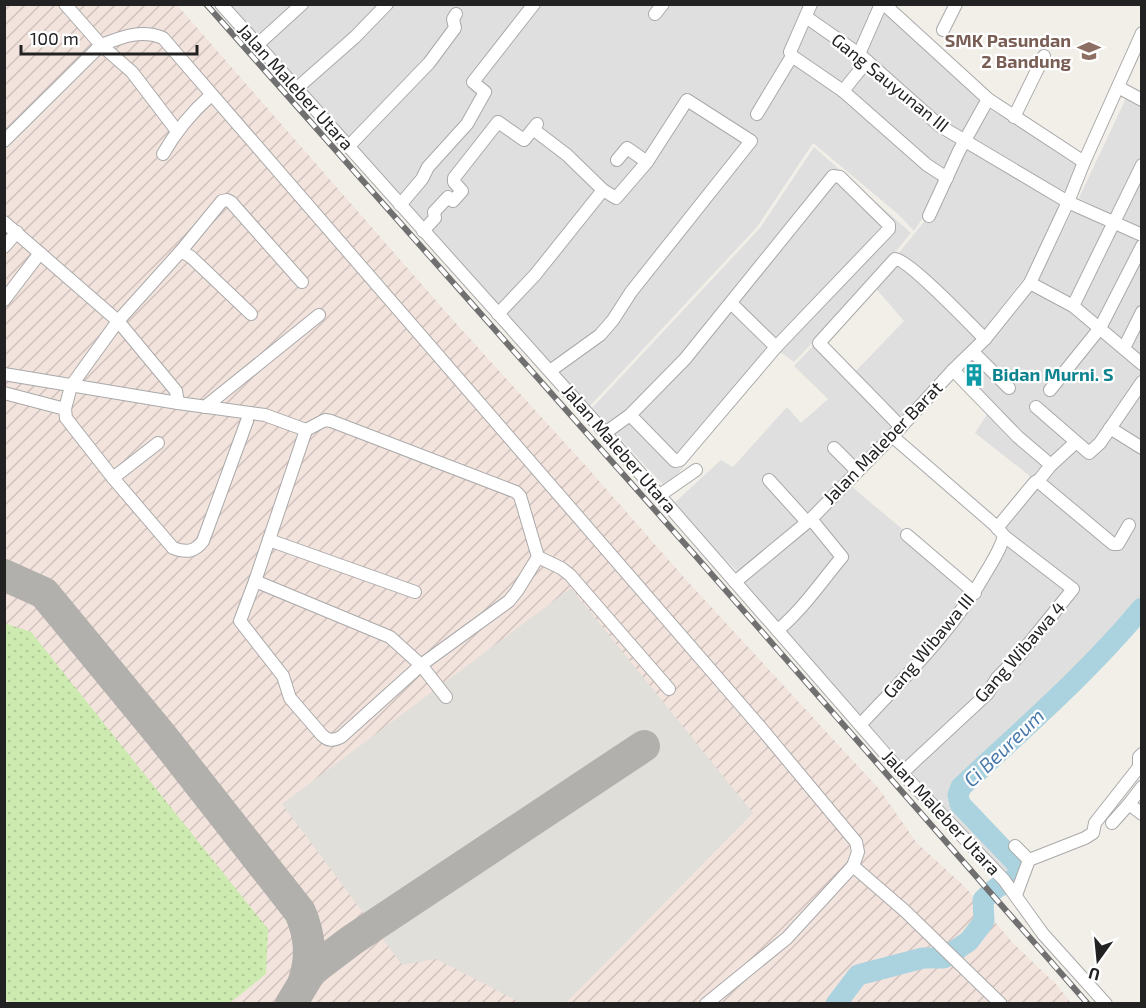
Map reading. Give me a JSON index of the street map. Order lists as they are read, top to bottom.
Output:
{
  "streets": {
    "street": [
      "Gang Sauyunan III",
      "Jalan Maleber Utara",
      "Jalan Maleber Barat",
      "Gang Wibawa III",
      "Gang Wibawa 4"
    ]
  },
  "crossings": [
    ["Gang Sauyunan III", "Jalan Maleber Barat"],
    ["Jalan Maleber Utara", "Jalan Maleber Barat"],
    ["Jalan Maleber Utara", "Gang Wibawa III"],
    ["Jalan Maleber Utara", "Gang Wibawa 4"],
    ["Gang Wibawa III", "Gang Wibawa 4"]
  ],
  "water": ["Ci Beureum"],
  "places": {
    "school or university": ["SMK Pasundan 2 Bandung"],
    "building": ["Bidan Murni. S"]
  },
  "scale_bar": "100 m",
  "north": "bottom"
}
